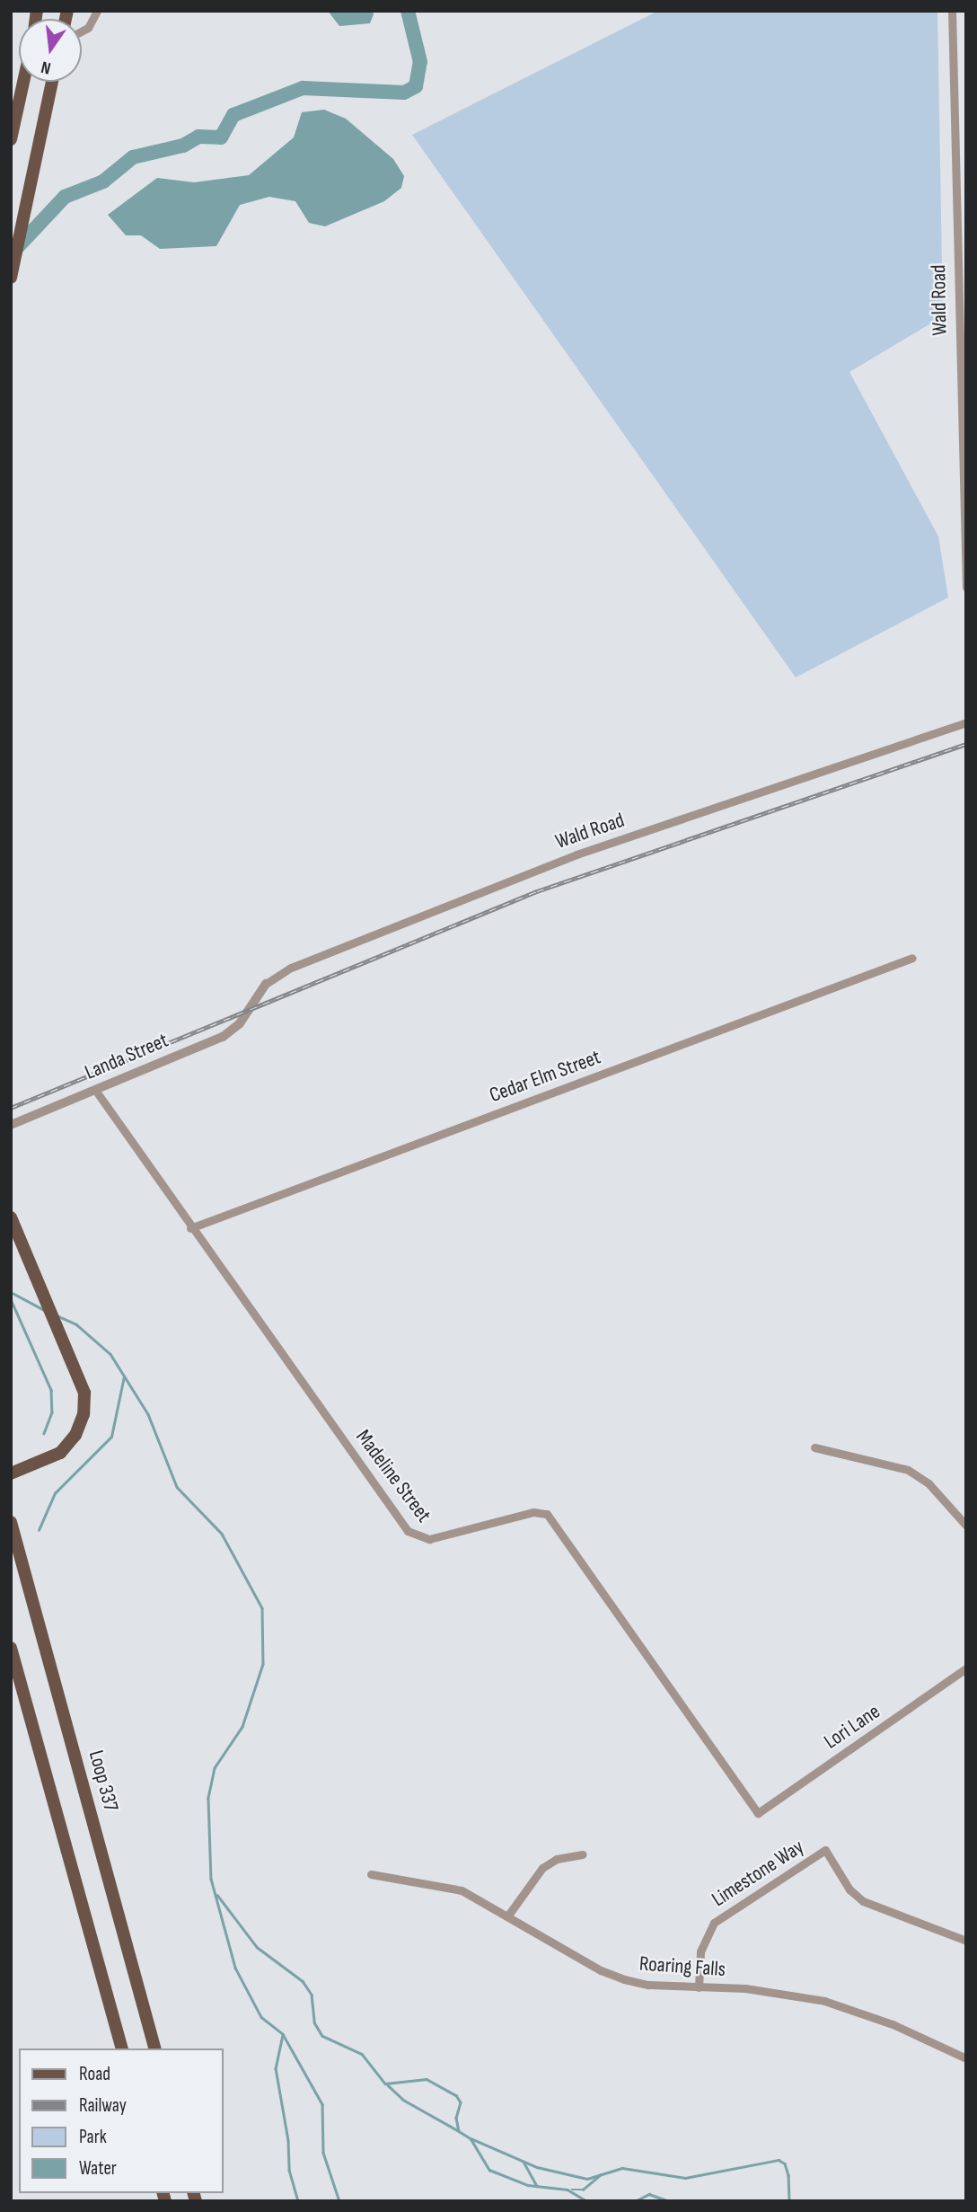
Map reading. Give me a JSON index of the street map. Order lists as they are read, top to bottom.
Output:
{
  "streets": {
    "main road": ["Loop 337"],
    "street": [
      "Wald Road",
      "Landa Street",
      "Cedar Elm Street",
      "Madeline Street",
      "Lori Lane",
      "Limestone Way",
      "Roaring Falls"
    ]
  },
  "crossings": [
    ["Wald Road", "Landa Street"],
    ["Landa Street", "Madeline Street"],
    ["Cedar Elm Street", "Madeline Street"],
    ["Madeline Street", "Lori Lane"],
    ["Limestone Way", "Roaring Falls"]
  ],
  "legend": [
    "Road",
    "Railway",
    "Park",
    "Water"
  ],
  "north": "bottom"
}
